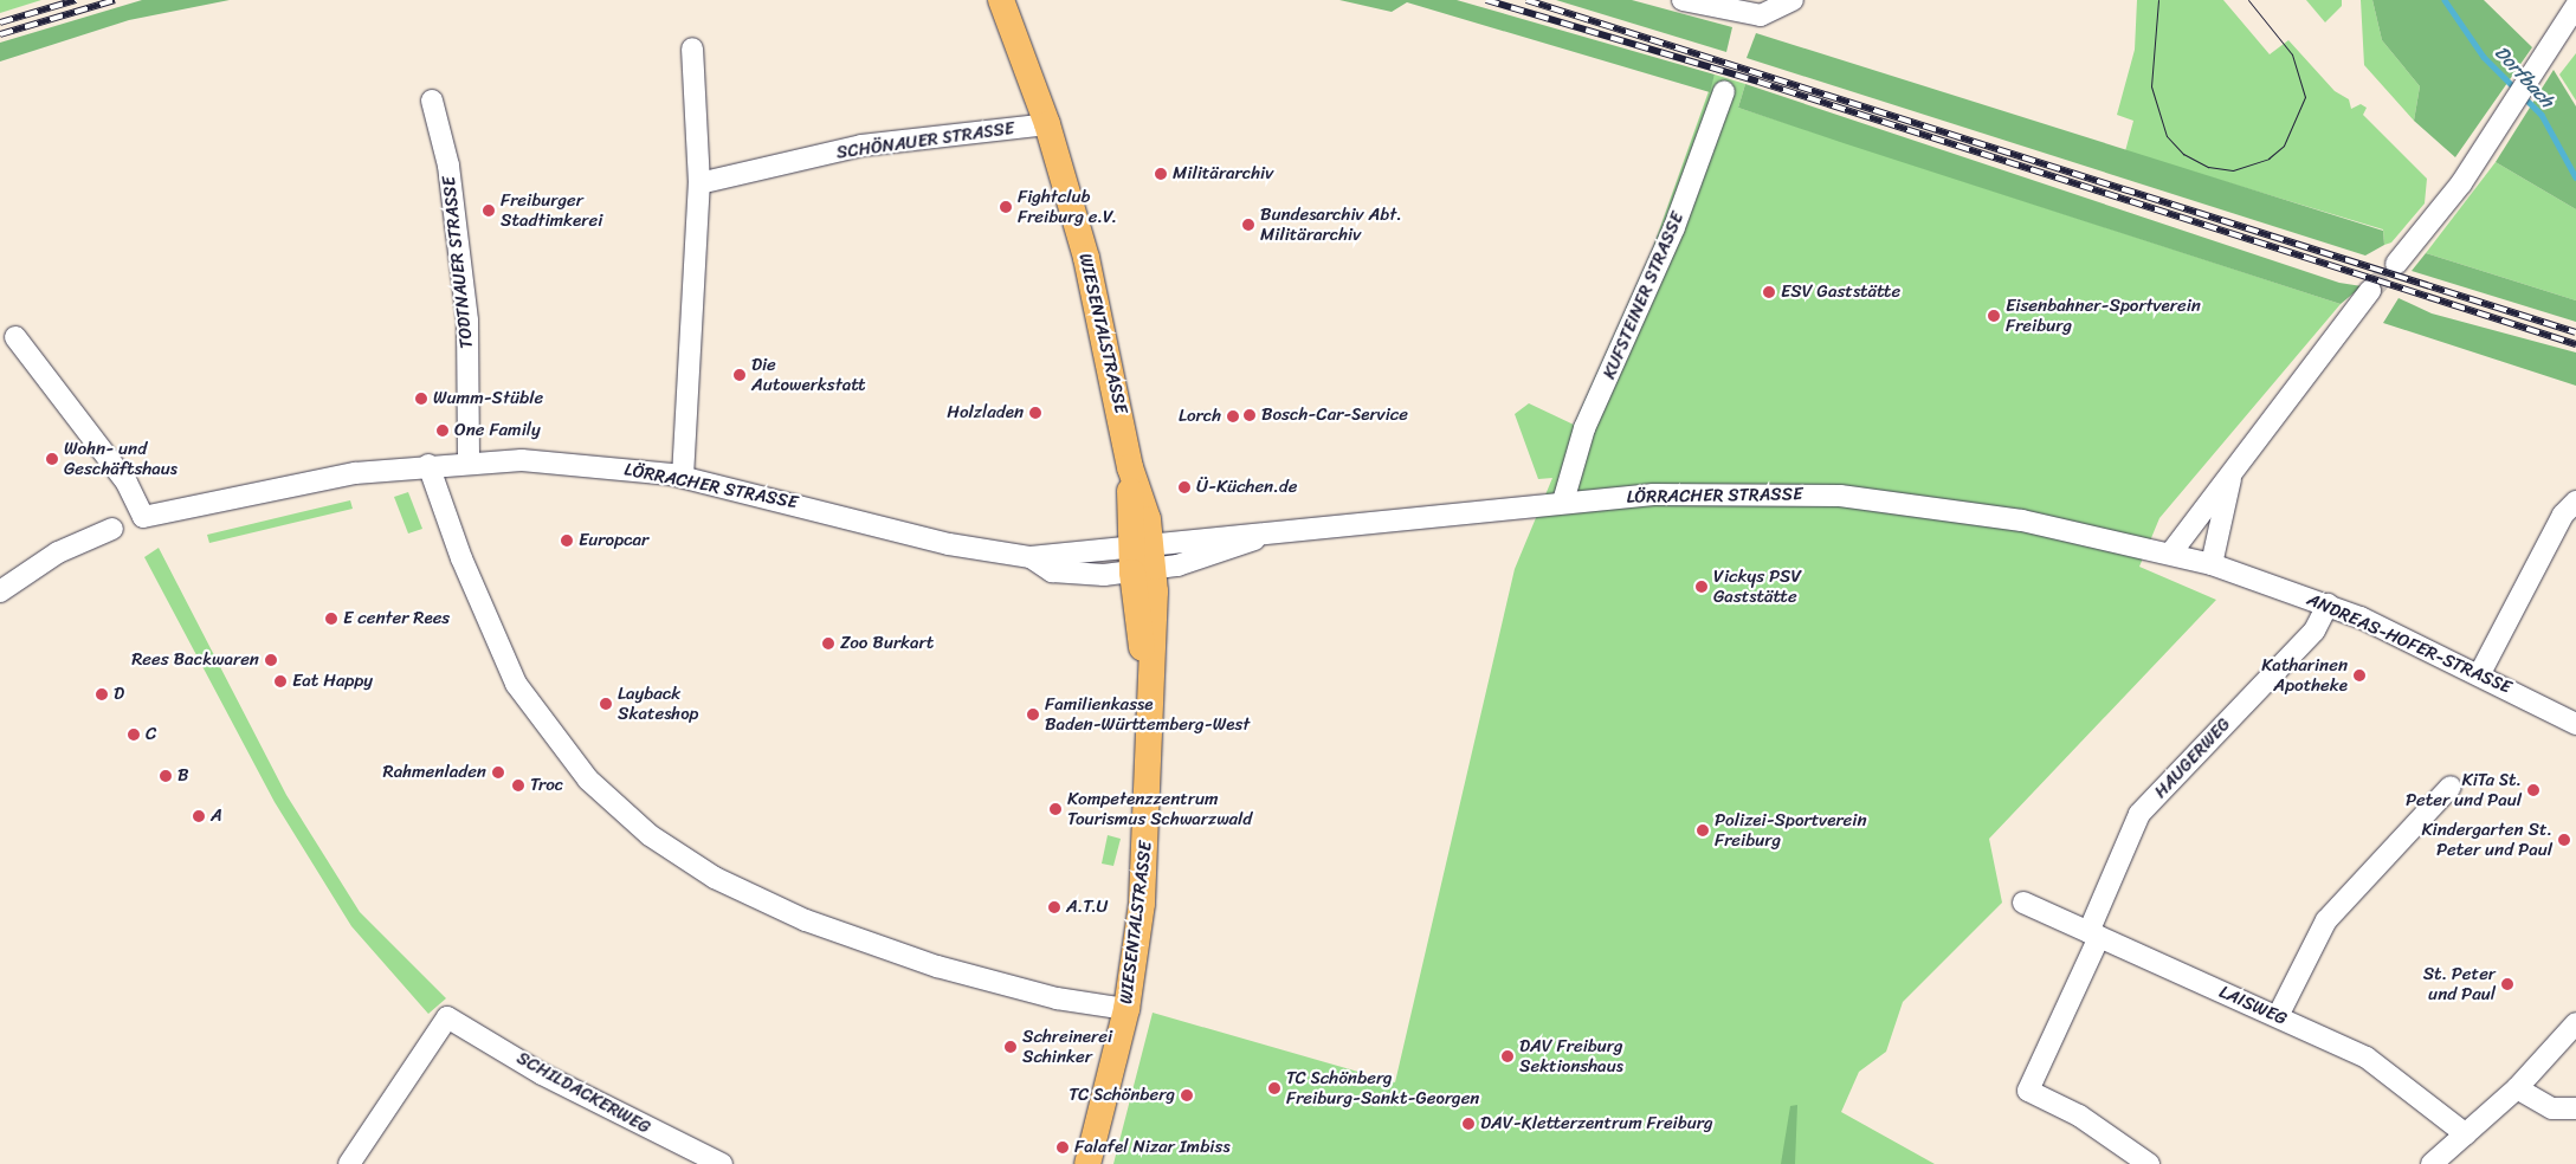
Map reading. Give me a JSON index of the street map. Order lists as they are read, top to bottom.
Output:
{
  "streets": {
    "main road": ["WIESENTALSTRASSE"],
    "street": [
      "SCHÖNAUER STRASSE",
      "TODTNAUER STRASSE",
      "KUFSTEINER STRASSE",
      "LÖRRACHER STRASSE",
      "ANDREAS-HOFER-STRASSE",
      "HAUGERWEG",
      "LAISWEG",
      "SCHILDACKERWEG"
    ]
  },
  "crossings": [
    ["SCHÖNAUER STRASSE", "WIESENTALSTRASSE"],
    ["TODTNAUER STRASSE", "LÖRRACHER STRASSE"],
    ["KUFSTEINER STRASSE", "LÖRRACHER STRASSE"],
    ["WIESENTALSTRASSE", "LÖRRACHER STRASSE"],
    ["LÖRRACHER STRASSE", "ANDREAS-HOFER-STRASSE"],
    ["ANDREAS-HOFER-STRASSE", "HAUGERWEG"],
    ["HAUGERWEG", "LAISWEG"]
  ],
  "water": ["Dorfbach"],
  "places": [
    "Militärarchiv",
    "Fightclub Freiburg e.V.",
    "Freiburger Stadtimkerei",
    "Bundesarchiv Abt. Militärarchiv",
    "ESV Gaststätte",
    "Eisenbahner-Sportverein Freiburg",
    "Die Autowerkstatt",
    "Wumm-Stüble",
    "Holzladen",
    "Bosch-Car-Service",
    "Lorch",
    "One Family",
    "Wohn- und Geschäftshaus",
    "Ü-Küchen.de",
    "Europcar",
    "Vickys PSV Gaststätte",
    "E center Rees",
    "Zoo Burkart",
    "Rees Backwaren",
    "Katharinen Apotheke",
    "Eat Happy",
    "D",
    "Layback Skateshop",
    "Familienkasse Baden-Württemberg-West",
    "C",
    "Rahmenladen",
    "B",
    "Troc",
    "KiTa St. Peter und Paul",
    "Kompetenzzentrum Tourismus Schwarzwald",
    "A",
    "Polizei-Sportverein Freiburg",
    "Kindergarten St. Peter und Paul",
    "A.T.U",
    "St. Peter und Paul",
    "Schreinerei Schinker",
    "DAV Freiburg Sektionshaus",
    "TC Schönberg Freiburg-Sankt-Georgen",
    "TC Schönberg",
    "DAV-Kletterzentrum Freiburg",
    "Falafel Nizar Imbiss"
  ]
}
